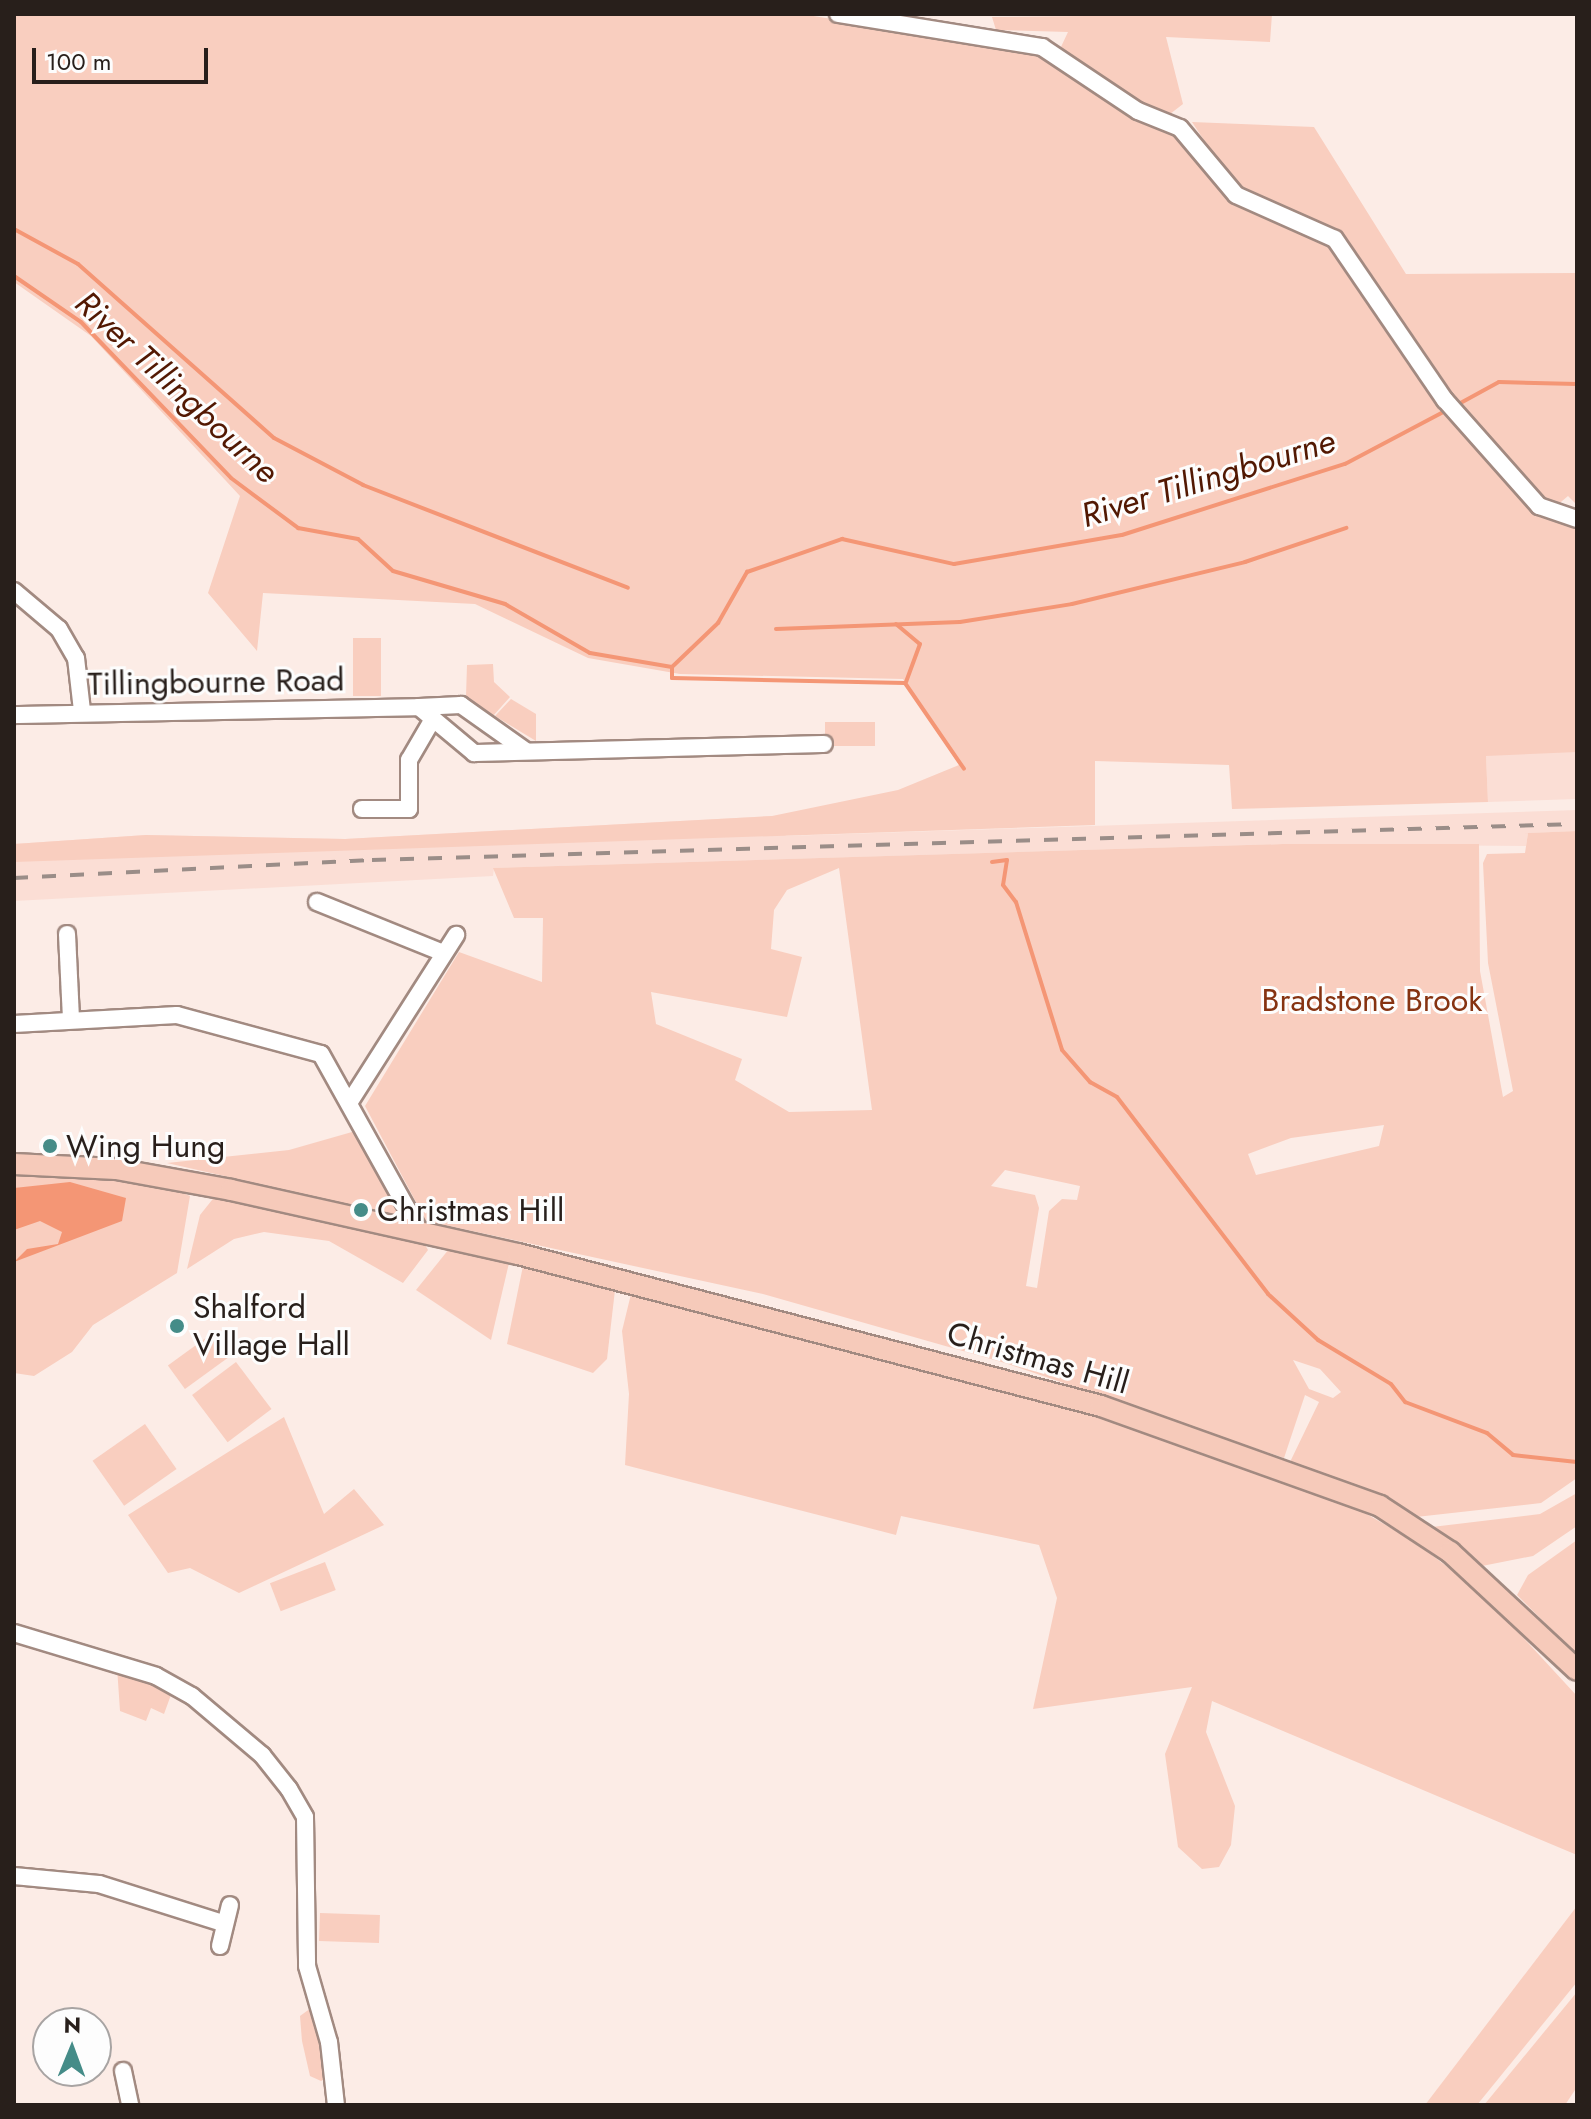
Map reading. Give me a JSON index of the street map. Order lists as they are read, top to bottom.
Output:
{
  "streets": {
    "main road": ["Christmas Hill"],
    "street": ["Tillingbourne Road"]
  },
  "water": ["River Tillingbourne"],
  "parks": ["Bradstone Brook"],
  "places": ["Wing Hung", "Christmas Hill", "Shalford Village Hall"],
  "scale_bar": "100 m",
  "north": "top"
}
